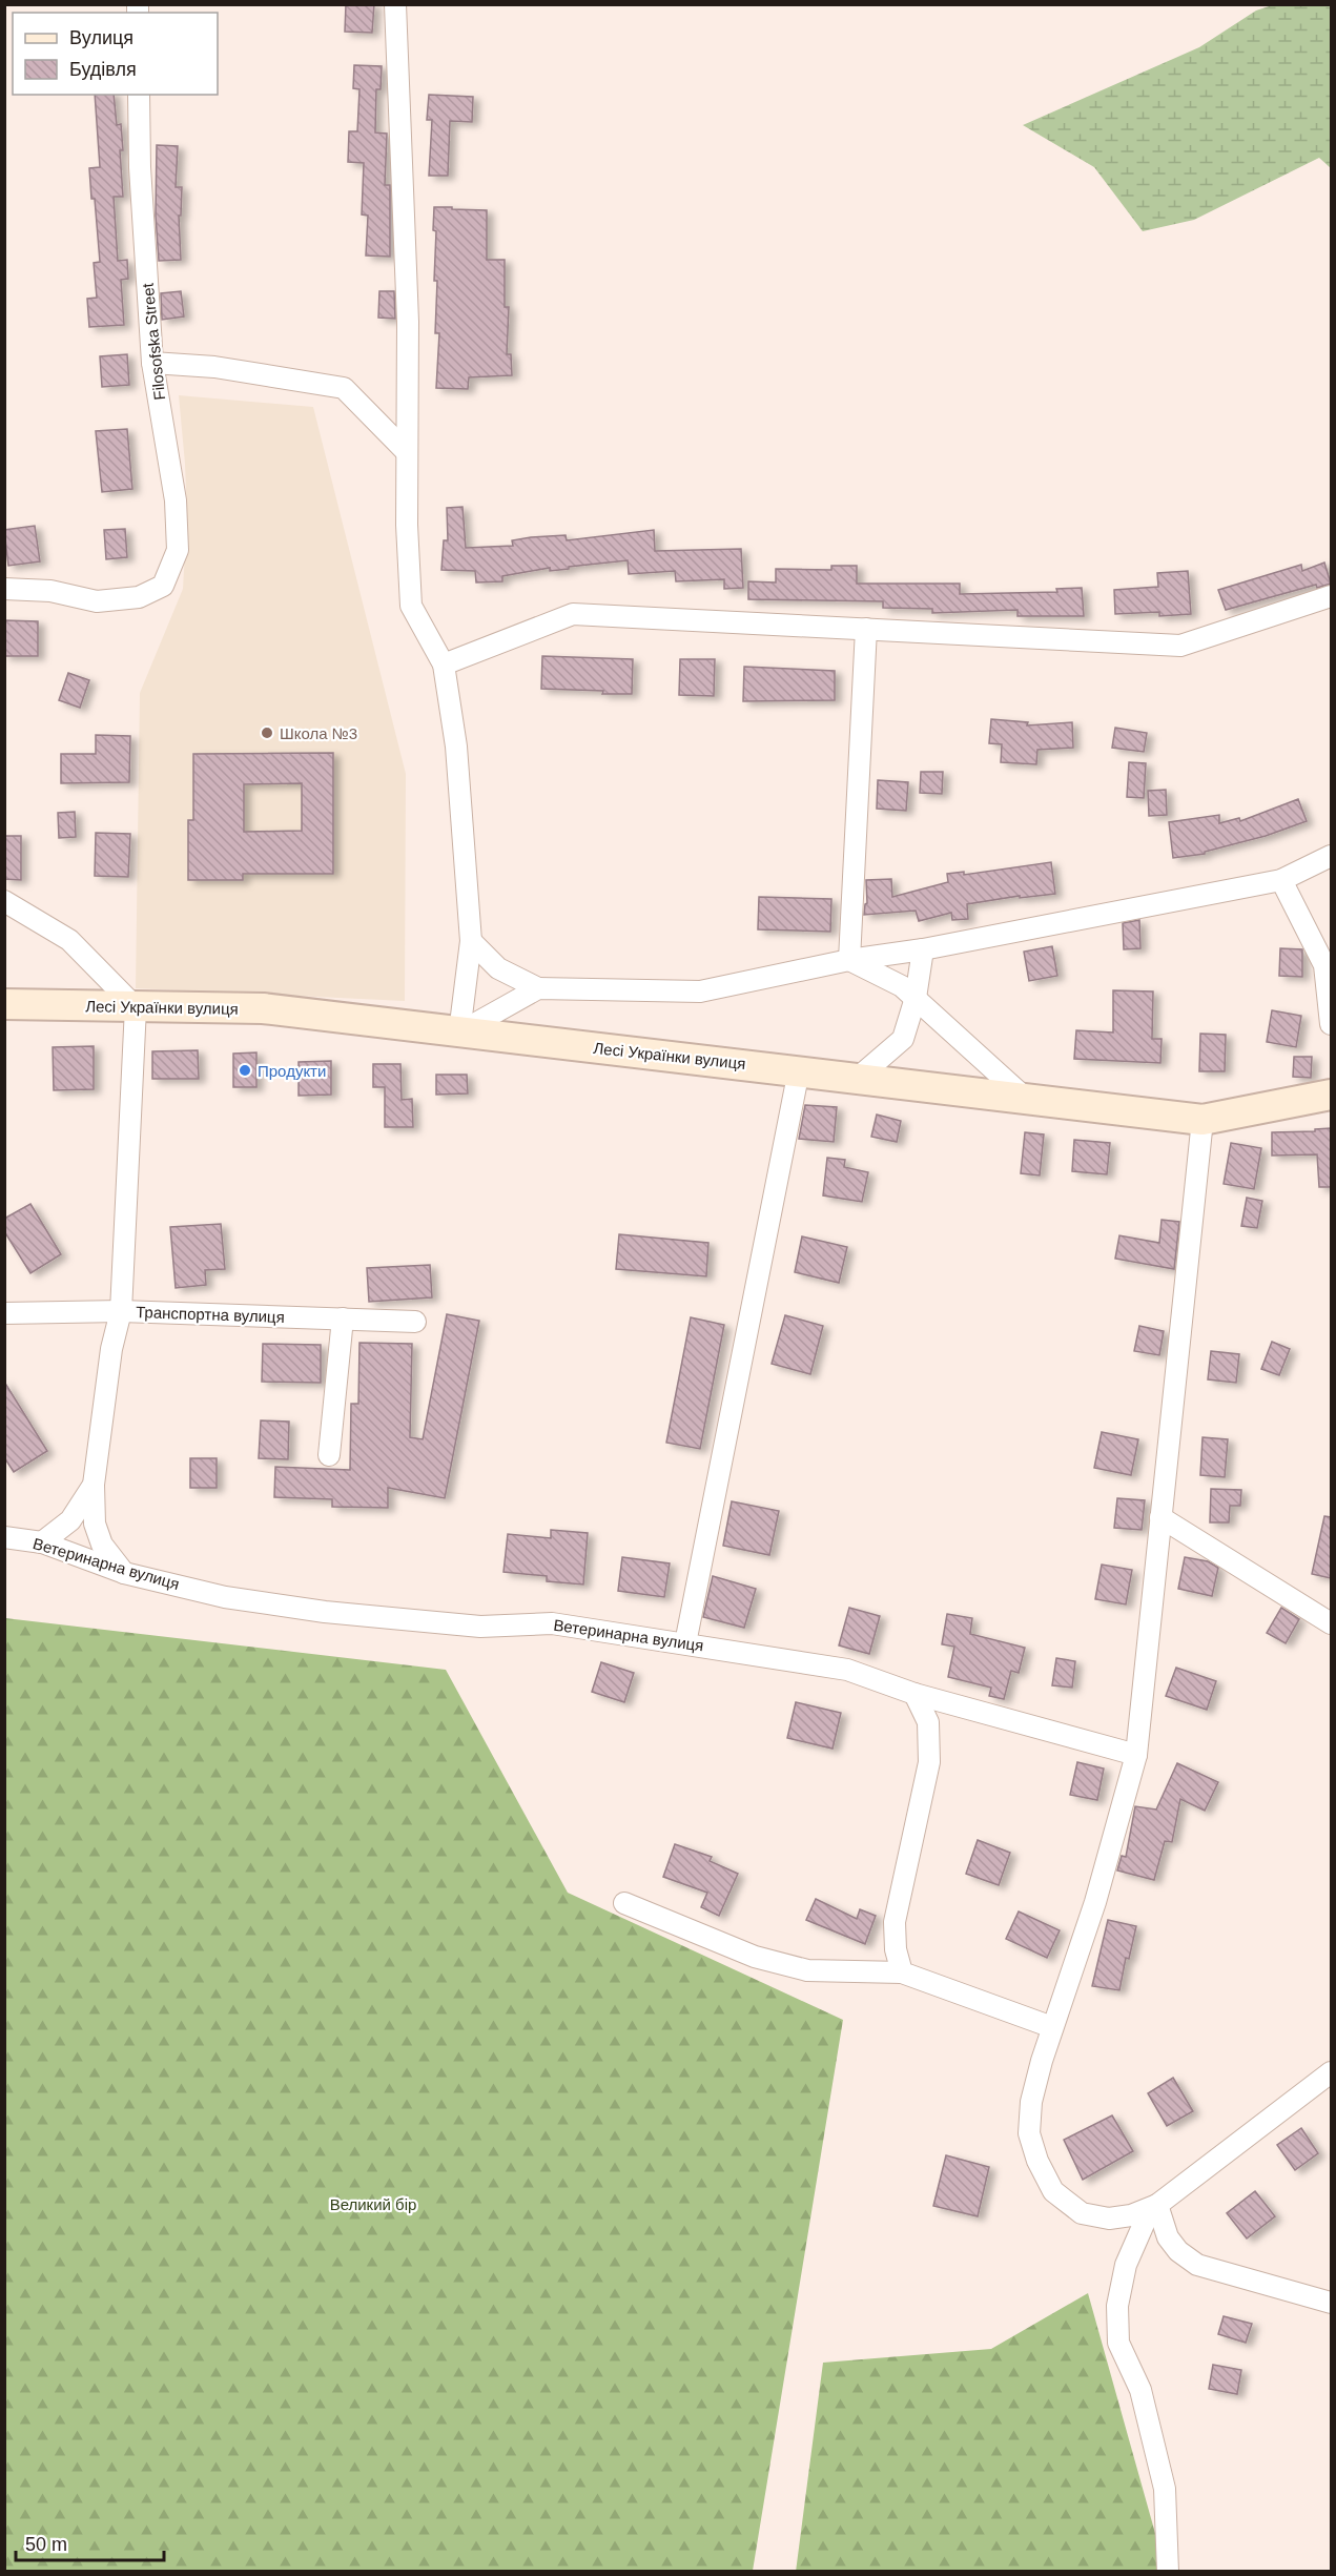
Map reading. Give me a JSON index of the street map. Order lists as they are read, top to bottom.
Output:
{
  "streets": {
    "street": [
      "Filosofska Street",
      "Лесі Українки вулиця",
      "Транспортна вулиця",
      "Ветеринарна вулиця"
    ]
  },
  "parks": ["Великий бір"],
  "places": ["Школа №3", "Продукти"],
  "legend": ["Вулиця", "Будівля"],
  "scale_bar": "50 m"
}
